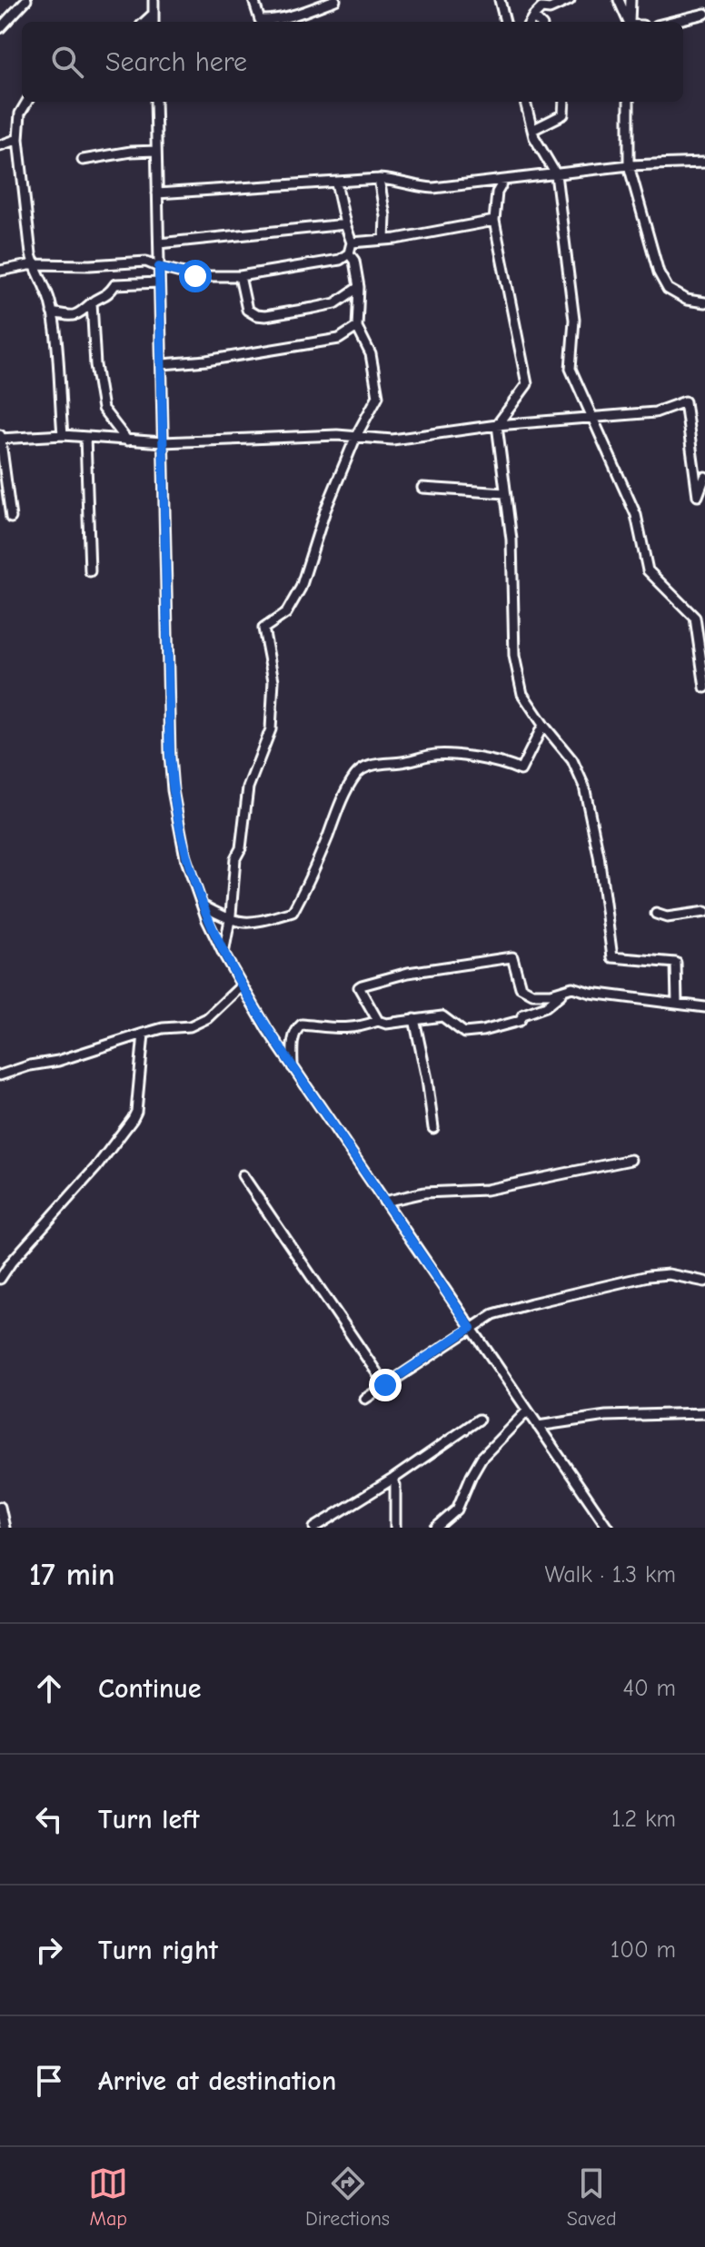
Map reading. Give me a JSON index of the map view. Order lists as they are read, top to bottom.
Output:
{
  "page": {
    "search": "Search here",
    "heading": ["17 min", "Walk · 1.3 km"],
    "list": [
      ["Continue", "40 m"],
      ["Turn left", "1.2 km"],
      ["Turn right", "100 m"],
      "Arrive at destination"
    ],
    "nav": ["Map", "Directions", "Saved"]
  }
}
